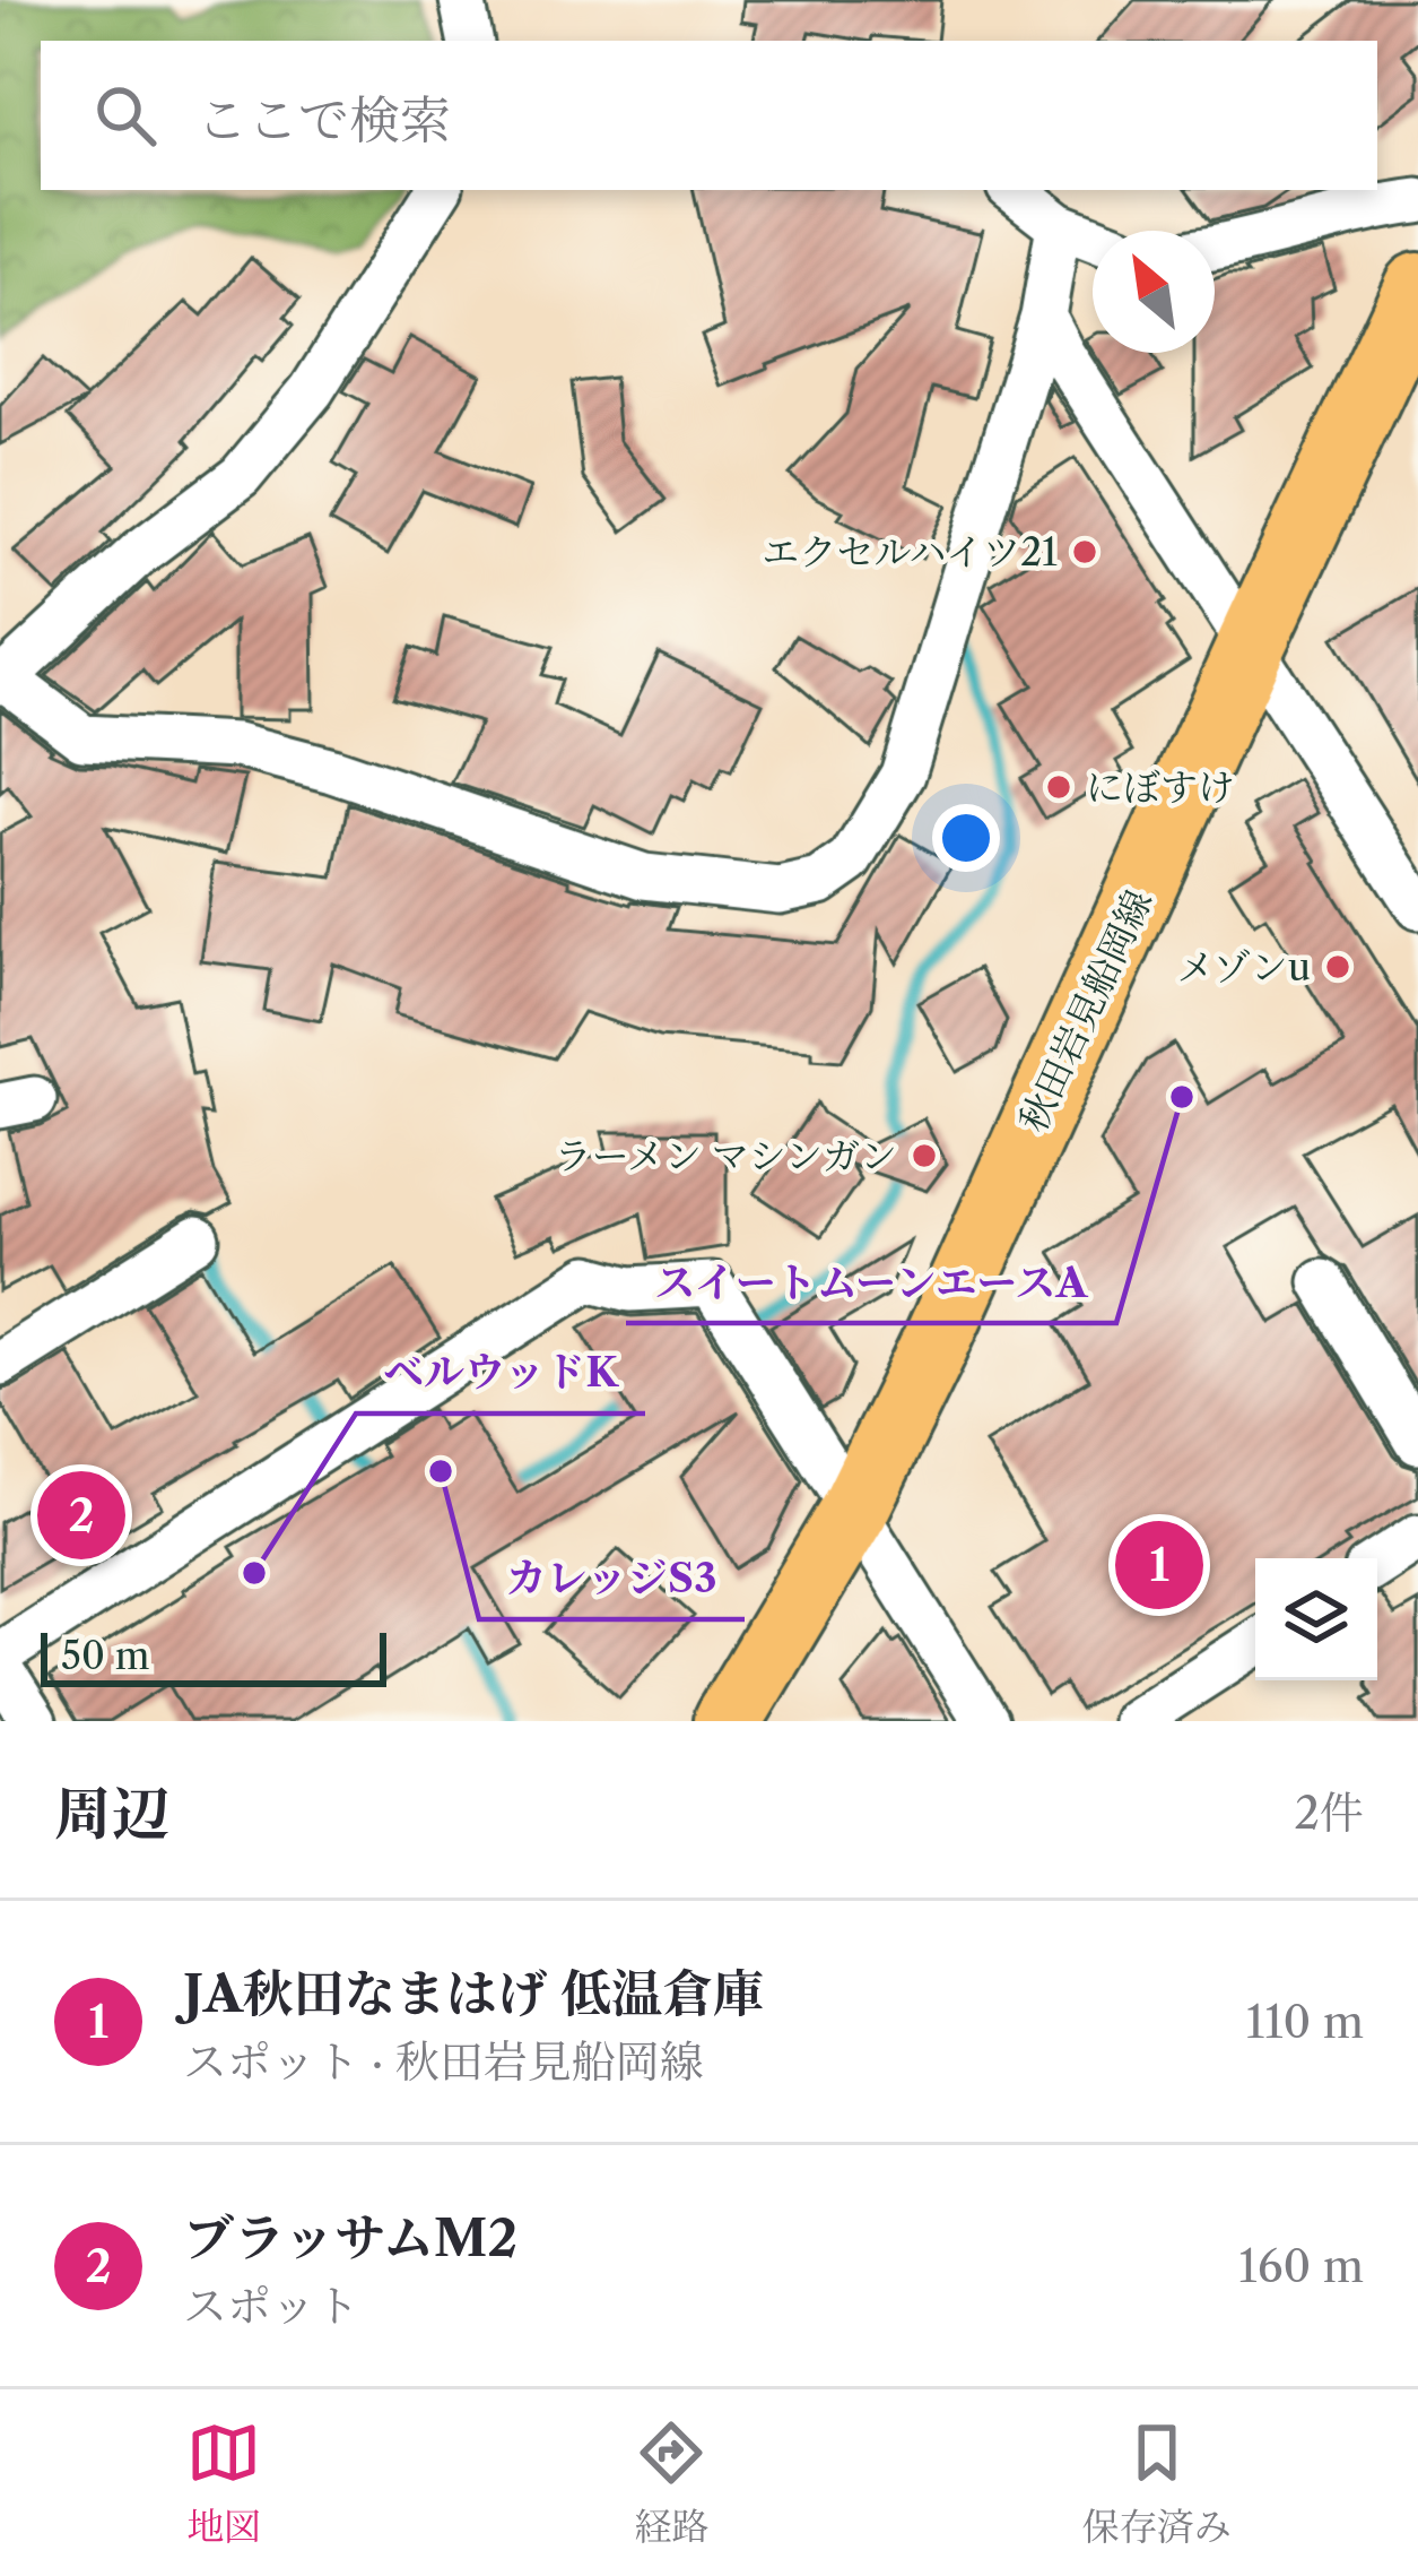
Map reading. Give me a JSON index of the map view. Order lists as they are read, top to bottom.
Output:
{
  "streets": {
    "main road": ["秋田岩見船岡線"]
  },
  "places": [
    "エクセルハイツ21",
    "にぼすけ",
    "メゾンu",
    "スイートムーンエースA",
    "ラーメン マシンガン",
    "カレッジS3",
    "ベルウッドK"
  ],
  "scale_bar": "50 m",
  "north": "top left",
  "page": {
    "search": "ここで検索",
    "pins": ["2", "1"],
    "scale": "50 m",
    "heading": ["周辺", "2件"],
    "list": [
      {
        "mark": "1",
        "name": "JA秋田なまはげ 低温倉庫",
        "note": "スポット · 秋田岩見船岡線",
        "value": "110 m"
      },
      {
        "mark": "2",
        "name": "ブラッサムM2",
        "note": "スポット",
        "value": "160 m"
      }
    ],
    "nav": ["地図", "経路", "保存済み"]
  }
}
